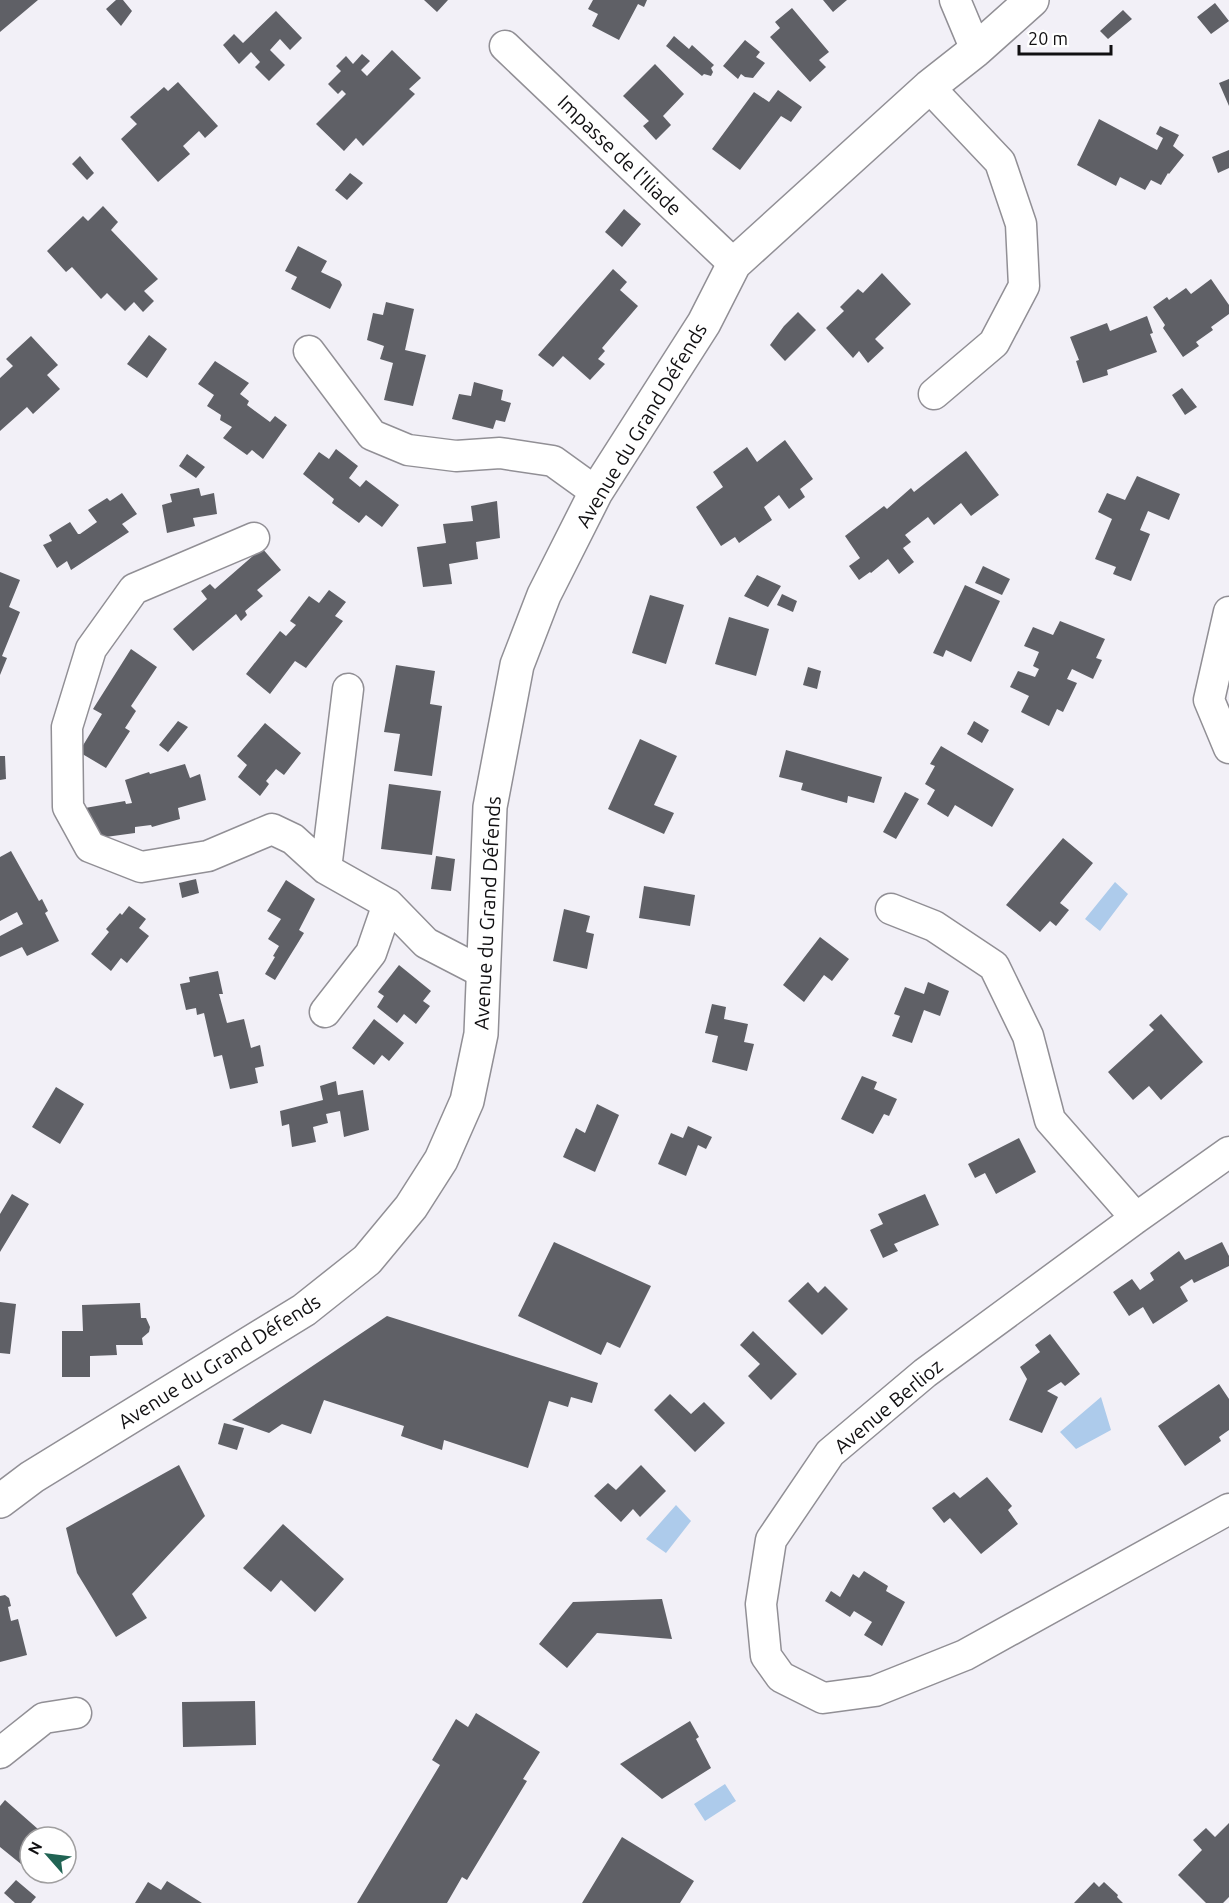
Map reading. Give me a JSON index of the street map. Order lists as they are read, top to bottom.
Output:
{
  "streets": {
    "street": ["Impasse de l'Iliade", "Avenue du Grand Défends", "Avenue Berlioz"]
  },
  "crossings": [
    ["Impasse de l'Iliade", "Avenue du Grand Défends"]
  ],
  "scale_bar": "20 m",
  "north": "top left"
}
